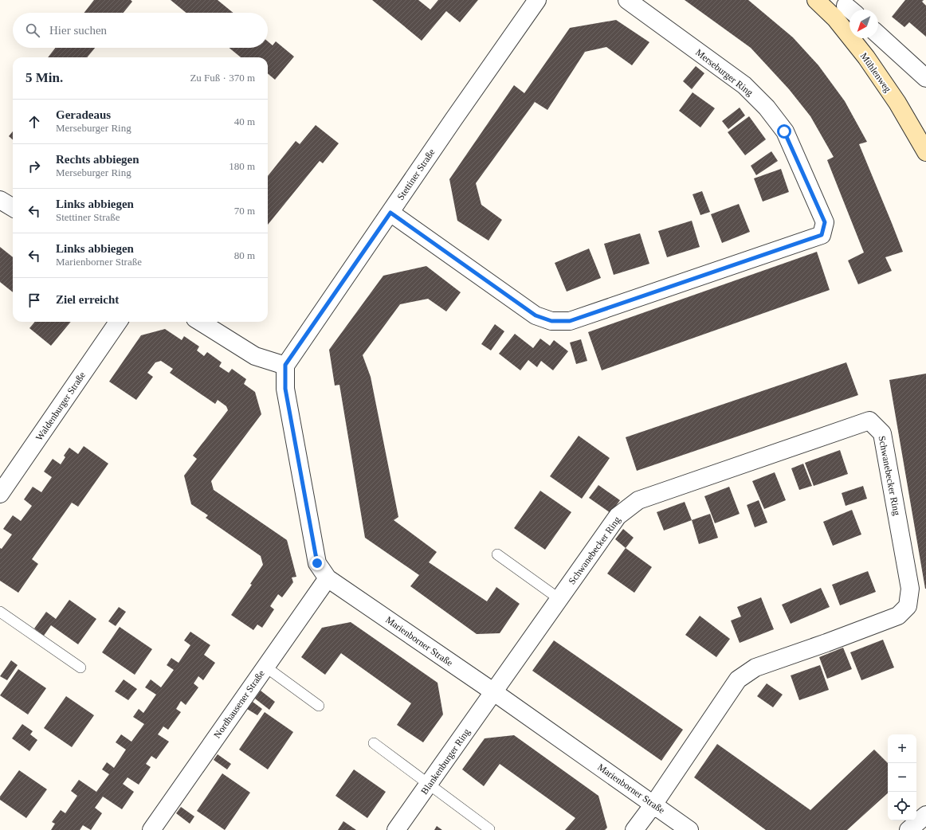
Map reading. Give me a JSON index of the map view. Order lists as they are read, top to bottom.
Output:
{
  "streets": {
    "street": [
      "Merseburger Ring",
      "Mühlenweg",
      "Stettiner Straße",
      "Waldenburger Straße",
      "Schwanebecker Ring",
      "Marienborner Straße",
      "Nordhausener Straße",
      "Blankenburger Ring"
    ]
  },
  "crossings": [
    ["Merseburger Ring", "Stettiner Straße"],
    ["Stettiner Straße", "Marienborner Straße"],
    ["Schwanebecker Ring", "Marienborner Straße"],
    ["Schwanebecker Ring", "Blankenburger Ring"],
    ["Marienborner Straße", "Nordhausener Straße"],
    ["Marienborner Straße", "Blankenburger Ring"]
  ],
  "north": "bottom left",
  "page": {
    "search": "Hier suchen",
    "heading": ["5 Min.", "Zu Fuß · 370 m"],
    "list": [
      ["Geradeaus", "Merseburger Ring", "40 m"],
      ["Rechts abbiegen", "Merseburger Ring", "180 m"],
      ["Links abbiegen", "Stettiner Straße", "70 m"],
      ["Links abbiegen", "Marienborner Straße", "80 m"],
      "Ziel erreicht"
    ],
    "map_buttons": ["+", "−"]
  }
}
